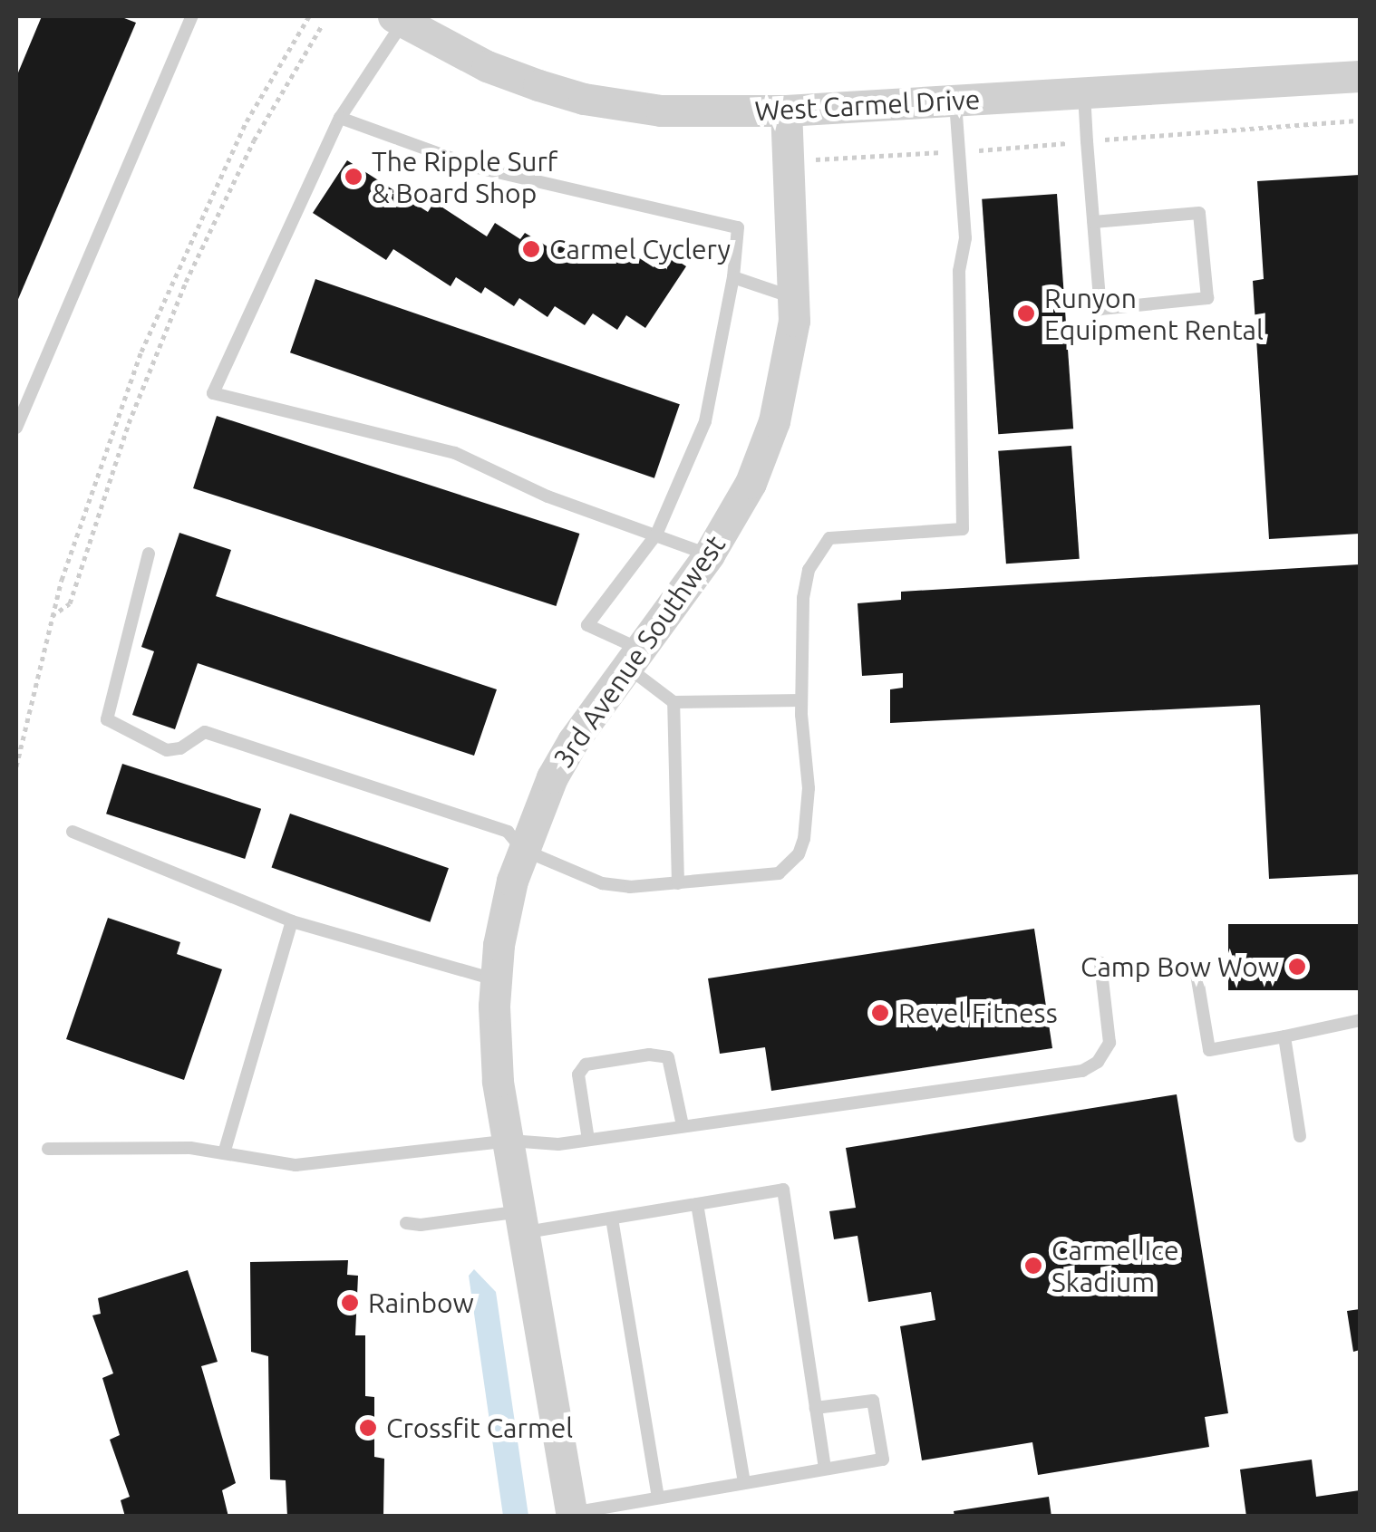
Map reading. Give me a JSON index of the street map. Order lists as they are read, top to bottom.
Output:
{
  "streets": {
    "street": ["West Carmel Drive", "3rd Avenue Southwest"]
  },
  "crossings": [
    ["West Carmel Drive", "3rd Avenue Southwest"]
  ],
  "places": [
    "The Ripple Surf & Board Shop",
    "Carmel Cyclery",
    "Runyon Equipment Rental",
    "Camp Bow Wow",
    "Revel Fitness",
    "Carmel Ice Skadium",
    "Rainbow",
    "Crossfit Carmel"
  ]
}
